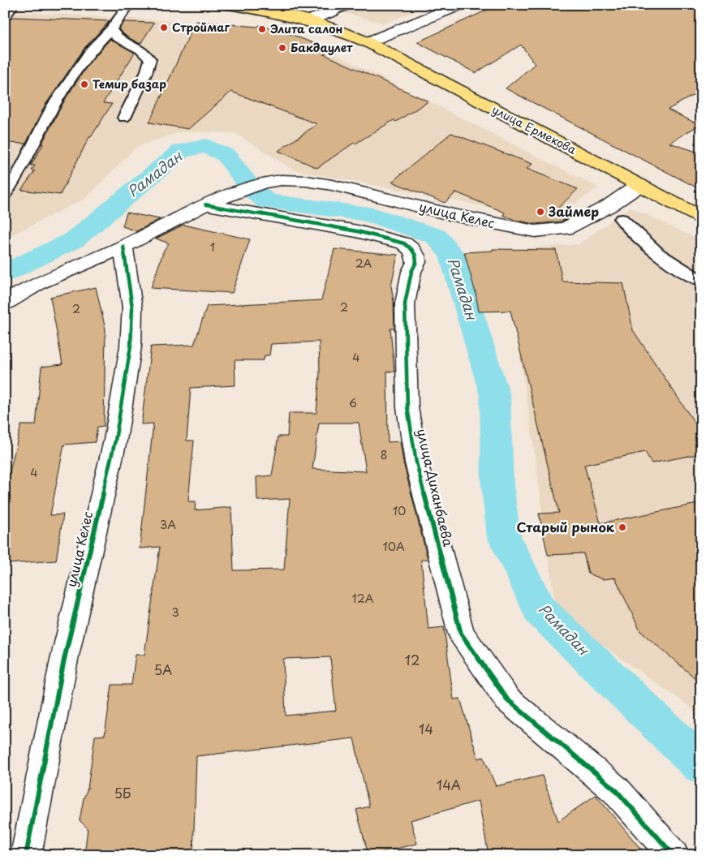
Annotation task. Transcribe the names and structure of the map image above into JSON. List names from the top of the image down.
{
  "streets": {
    "main road": ["улица Ермекова"],
    "street": ["улица Келес", "улица Диханбаева"]
  },
  "crossings": [
    ["улица Ермекова", "улица Келес"],
    ["улица Келес", "улица Диханбаева"]
  ],
  "water": ["Рамадан"],
  "places": [
    "Строймаг",
    "Элита салон",
    "Бакдаулет",
    "Темир базар",
    "Займер",
    "Старый рынок"
  ],
  "house_numbers": [
    "1",
    "2А",
    "2",
    "2",
    "4",
    "6",
    "8",
    "4",
    "10",
    "3А",
    "10А",
    "12А",
    "3",
    "12",
    "5А",
    "14",
    "14А",
    "5Б"
  ]
}
